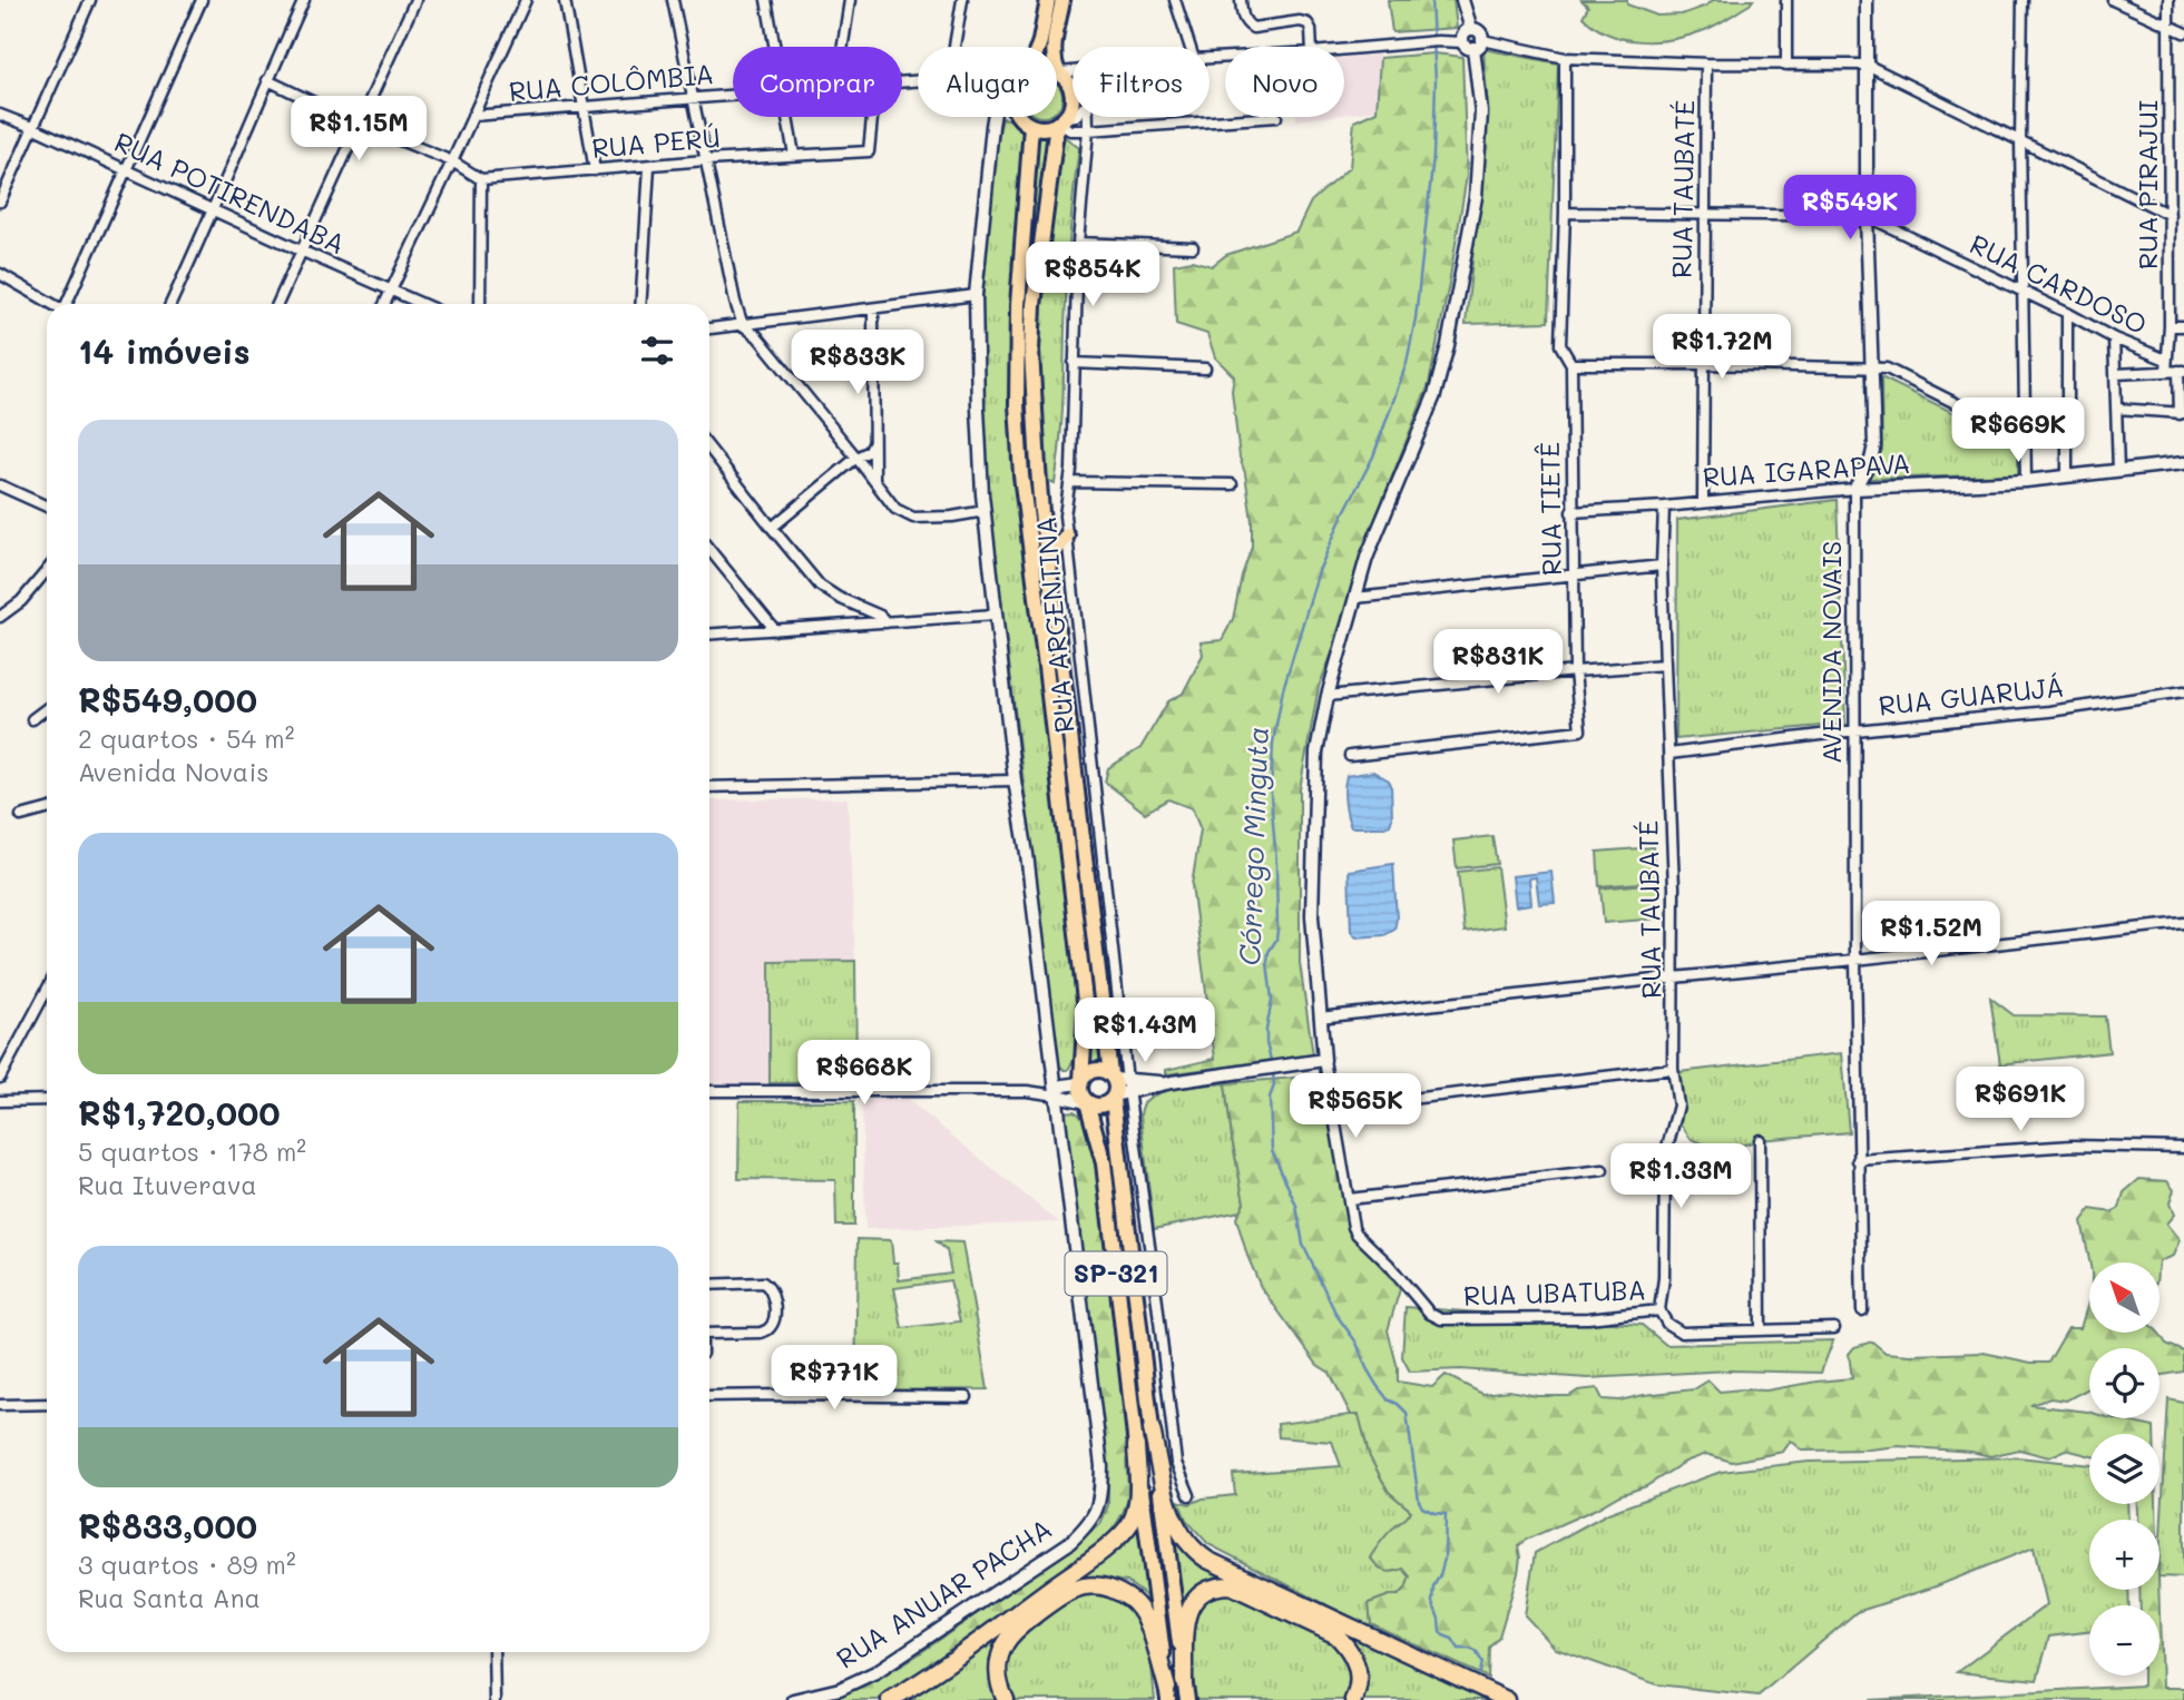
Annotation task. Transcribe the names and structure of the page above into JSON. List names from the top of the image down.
{
  "streets": {
    "main road": ["SP-321"],
    "street": [
      "RUA COLÔMBIA",
      "RUA PERÚ",
      "RUA PIRAJUI",
      "RUA TAUBATÉ",
      "RUA POTIRENDABA",
      "RUA CARDOSO",
      "RUA IGARAPAVA",
      "RUA TIETÊ",
      "RUA ARGENTINA",
      "AVENIDA NOVAIS",
      "RUA GUARUJÁ",
      "RUA UBATUBA",
      "RUA ANUAR PACHA"
    ]
  },
  "crossings": [
    ["RUA PIRAJUI", "RUA CARDOSO"],
    ["RUA TAUBATÉ", "RUA CARDOSO"],
    ["RUA TAUBATÉ", "RUA IGARAPAVA"],
    ["RUA TAUBATÉ", "RUA GUARUJÁ"],
    ["RUA TAUBATÉ", "RUA UBATUBA"],
    ["RUA CARDOSO", "RUA TIETÊ"],
    ["RUA CARDOSO", "AVENIDA NOVAIS"],
    ["RUA IGARAPAVA", "RUA TIETÊ"],
    ["RUA IGARAPAVA", "AVENIDA NOVAIS"],
    ["RUA ARGENTINA", "SP-321"],
    ["AVENIDA NOVAIS", "RUA GUARUJÁ"]
  ],
  "water": ["Córrego Minguta"],
  "north": "top left",
  "page": {
    "chip": [
      "Comprar",
      "Alugar",
      "Filtros",
      "Novo"
    ],
    "price": [
      "R$1.15M",
      "R$549K",
      "R$854K",
      "R$1.72M",
      "R$833K",
      "R$669K",
      "R$831K",
      "R$1.52M",
      "R$1.43M",
      "R$668K",
      "R$691K",
      "R$565K",
      "R$1.33M",
      "R$771K"
    ],
    "heading": "14 imóveis",
    "list": [
      {
        "name": "R$549,000",
        "note": "2 quartos · 54 m² · Avenida Novais"
      },
      {
        "name": "R$1,720,000",
        "note": "5 quartos · 178 m² · Rua Ituverava"
      },
      {
        "name": "R$833,000",
        "note": "3 quartos · 89 m² · Rua Santa Ana"
      }
    ],
    "map_buttons": ["+", "−"]
  }
}
